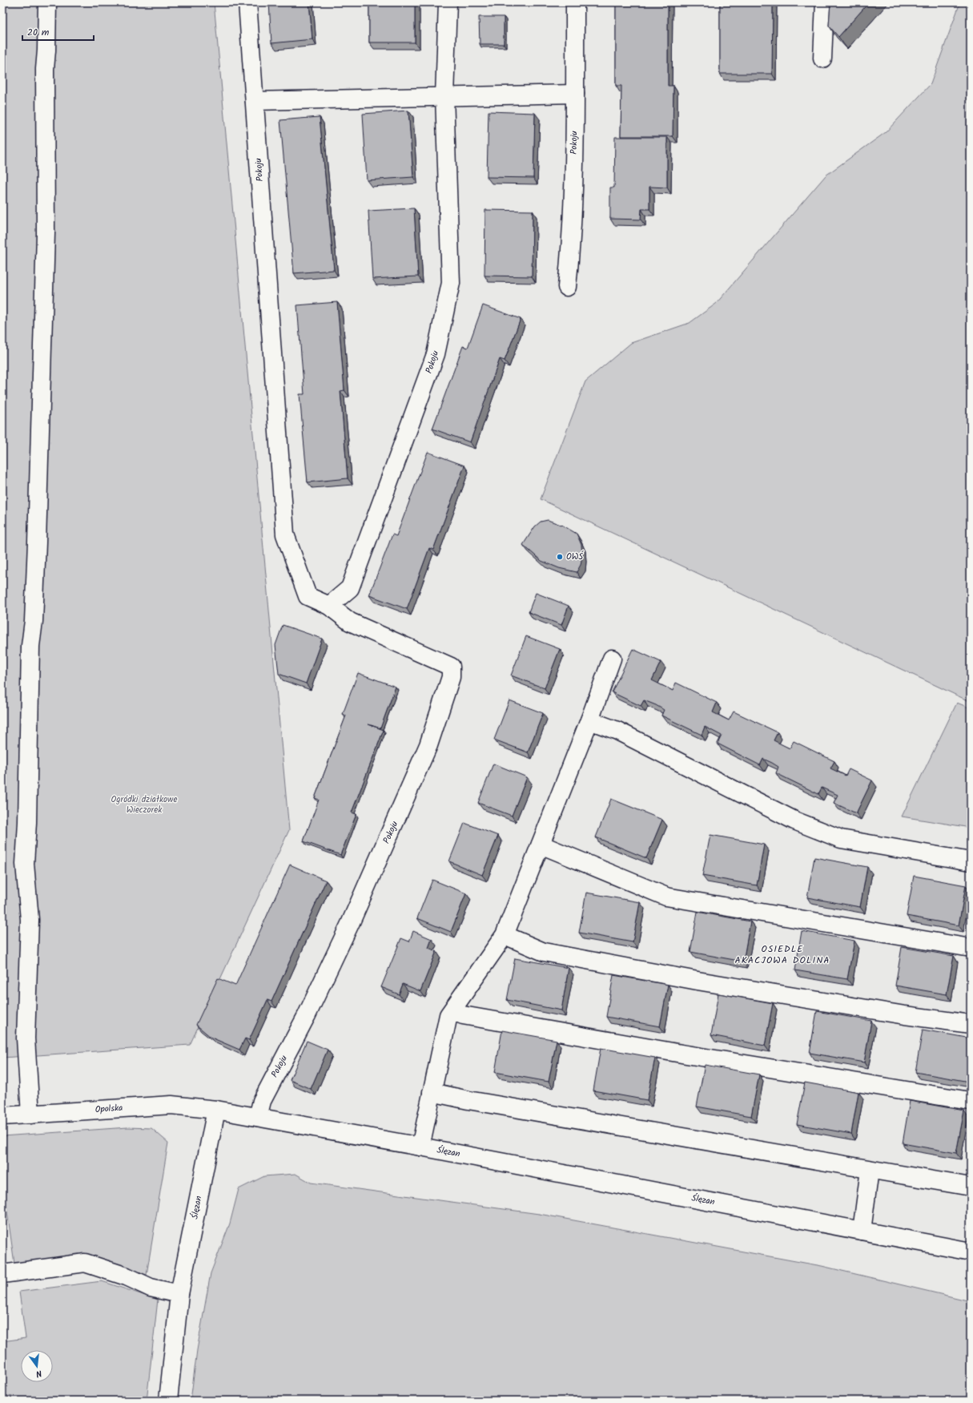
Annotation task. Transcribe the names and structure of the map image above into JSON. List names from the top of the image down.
{
  "streets": {
    "street": ["Pokoju", "Opolska", "Ślęzan"]
  },
  "crossings": [
    ["Pokoju", "Ślęzan"],
    ["Opolska", "Ślęzan"]
  ],
  "districts": ["OSIEDLE AKACJOWA DOLINA"],
  "parks": ["Ogródki działkowe Wieczorek"],
  "places": ["OWŚ"],
  "scale_bar": "20 m",
  "north": "bottom"
}
